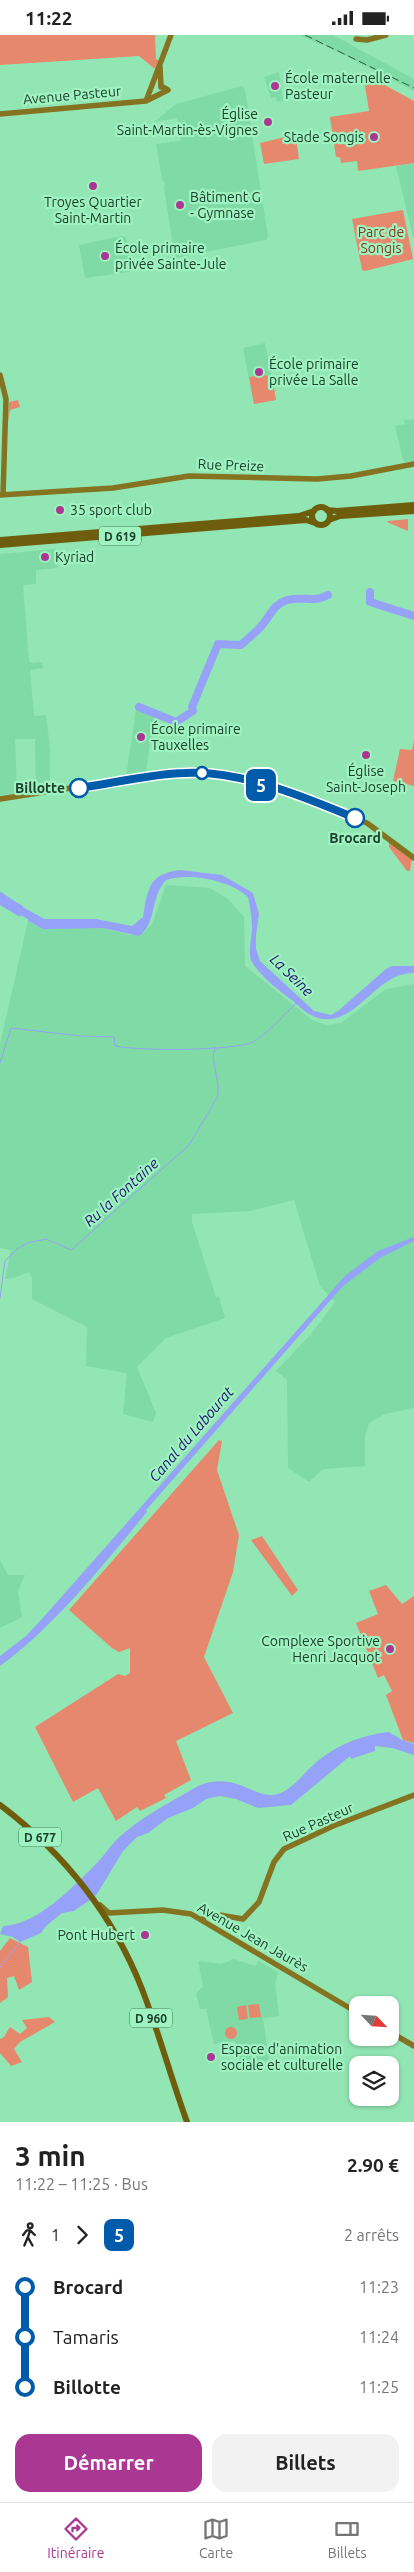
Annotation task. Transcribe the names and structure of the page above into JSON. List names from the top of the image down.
{
  "streets": {
    "main road": ["D 619", "D 677", "D 960"],
    "street": [
      "Avenue Pasteur",
      "Rue Preize",
      "Rue Pasteur",
      "Avenue Jean Jaurès"
    ]
  },
  "crossings": [
    ["Rue Pasteur", "Avenue Jean Jaurès"],
    ["D 677", "D 960"],
    ["Avenue Jean Jaurès", "D 960"]
  ],
  "water": ["La Seine", "Ru la Fontaine", "Canal du Labourat"],
  "parks": ["Parc de Songis"],
  "places": [
    "École maternelle Pasteur",
    "Église Saint-Martin-ès-Vignes",
    "Stade Songis",
    "Troyes Quartier Saint-Martin",
    "Bâtiment G - Gymnase",
    "École primaire privée Sainte-Jule",
    "École primaire privée La Salle",
    "35 sport club",
    "Kyriad",
    "École primaire Tauxelles",
    "Église Saint-Joseph",
    "Billotte",
    "Brocard",
    "Complexe Sportive Henri Jacquot",
    "Pont Hubert",
    "Espace d'animation sociale et culturelle"
  ],
  "lines": ["bus line 5"],
  "north": "bottom right",
  "page": {
    "status": "11:22",
    "on_map": "5",
    "heading": ["3 min", "11:22 – 11:25 · Bus", "2.90 €"],
    "legs": ["1", "5", "2 arrêts"],
    "list": [
      {
        "name": "Brocard",
        "value": "11:23"
      },
      {
        "name": "Tamaris",
        "value": "11:24"
      },
      {
        "name": "Billotte",
        "value": "11:25"
      }
    ],
    "buttons": ["Démarrer", "Billets"],
    "tabs": ["Itinéraire", "Carte", "Billets"]
  }
}
